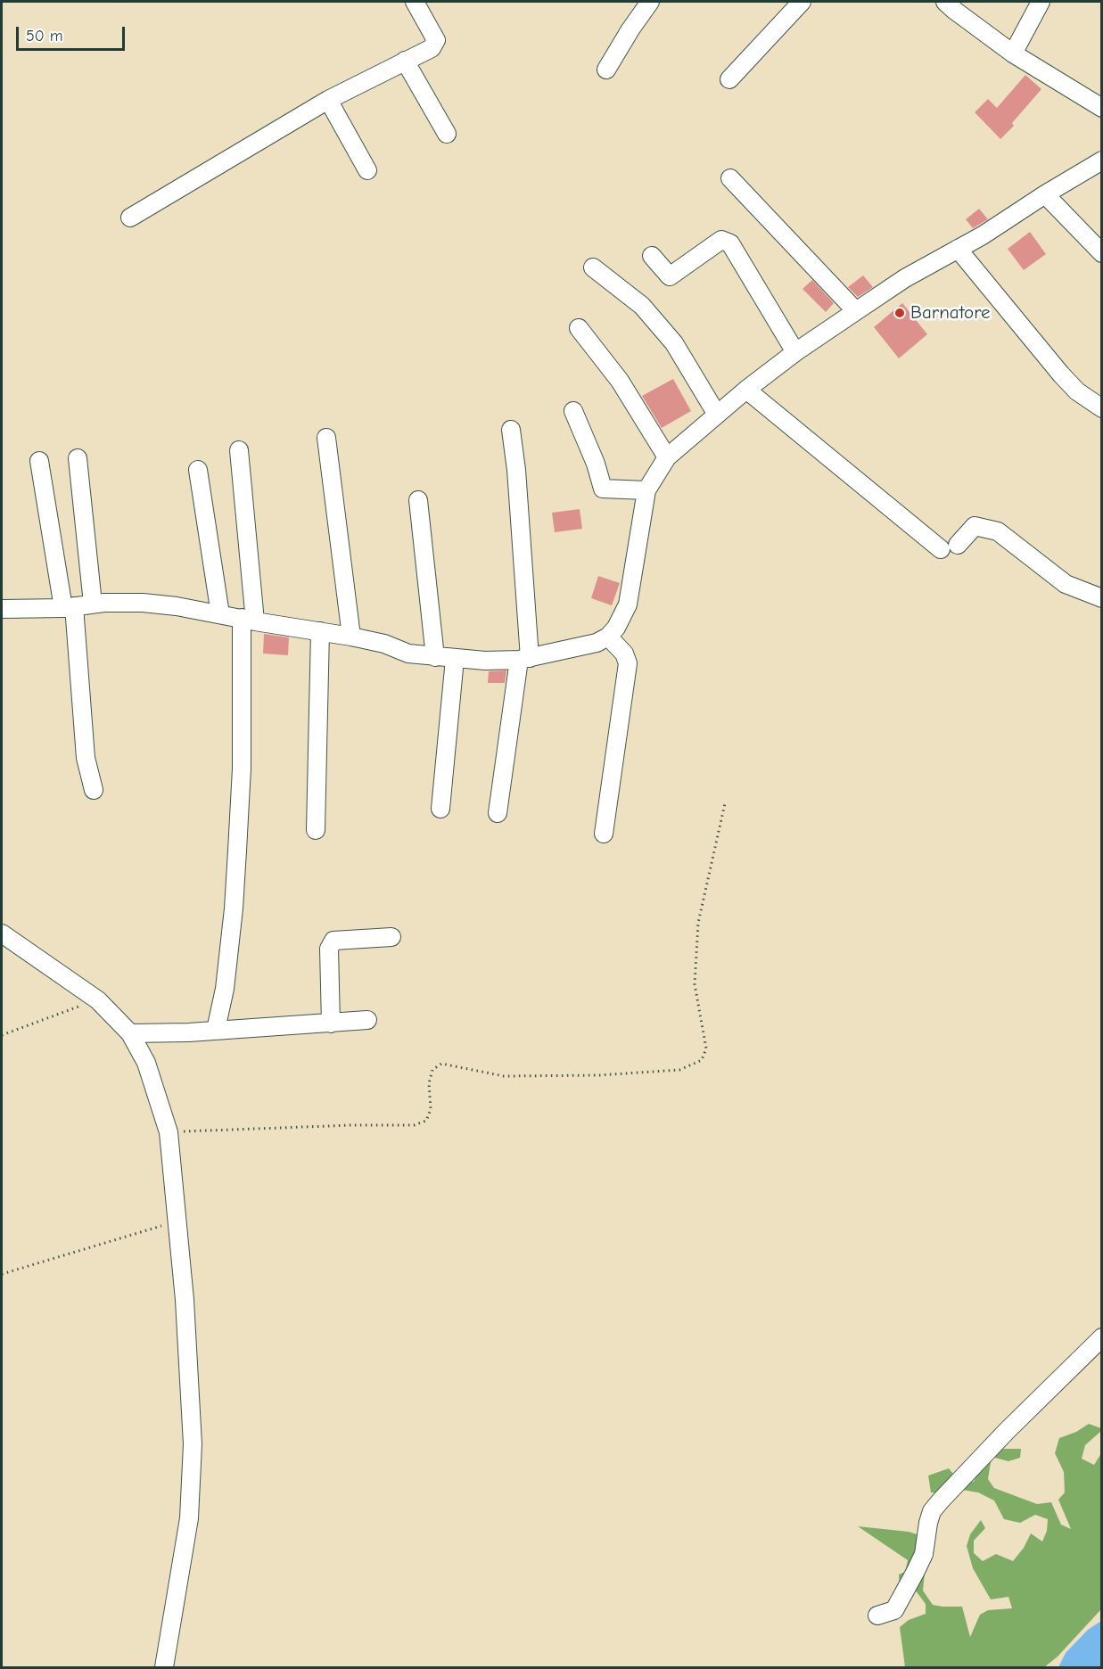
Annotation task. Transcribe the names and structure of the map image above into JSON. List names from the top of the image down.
{
  "places": ["Barnatore"],
  "scale_bar": "50 m"
}
